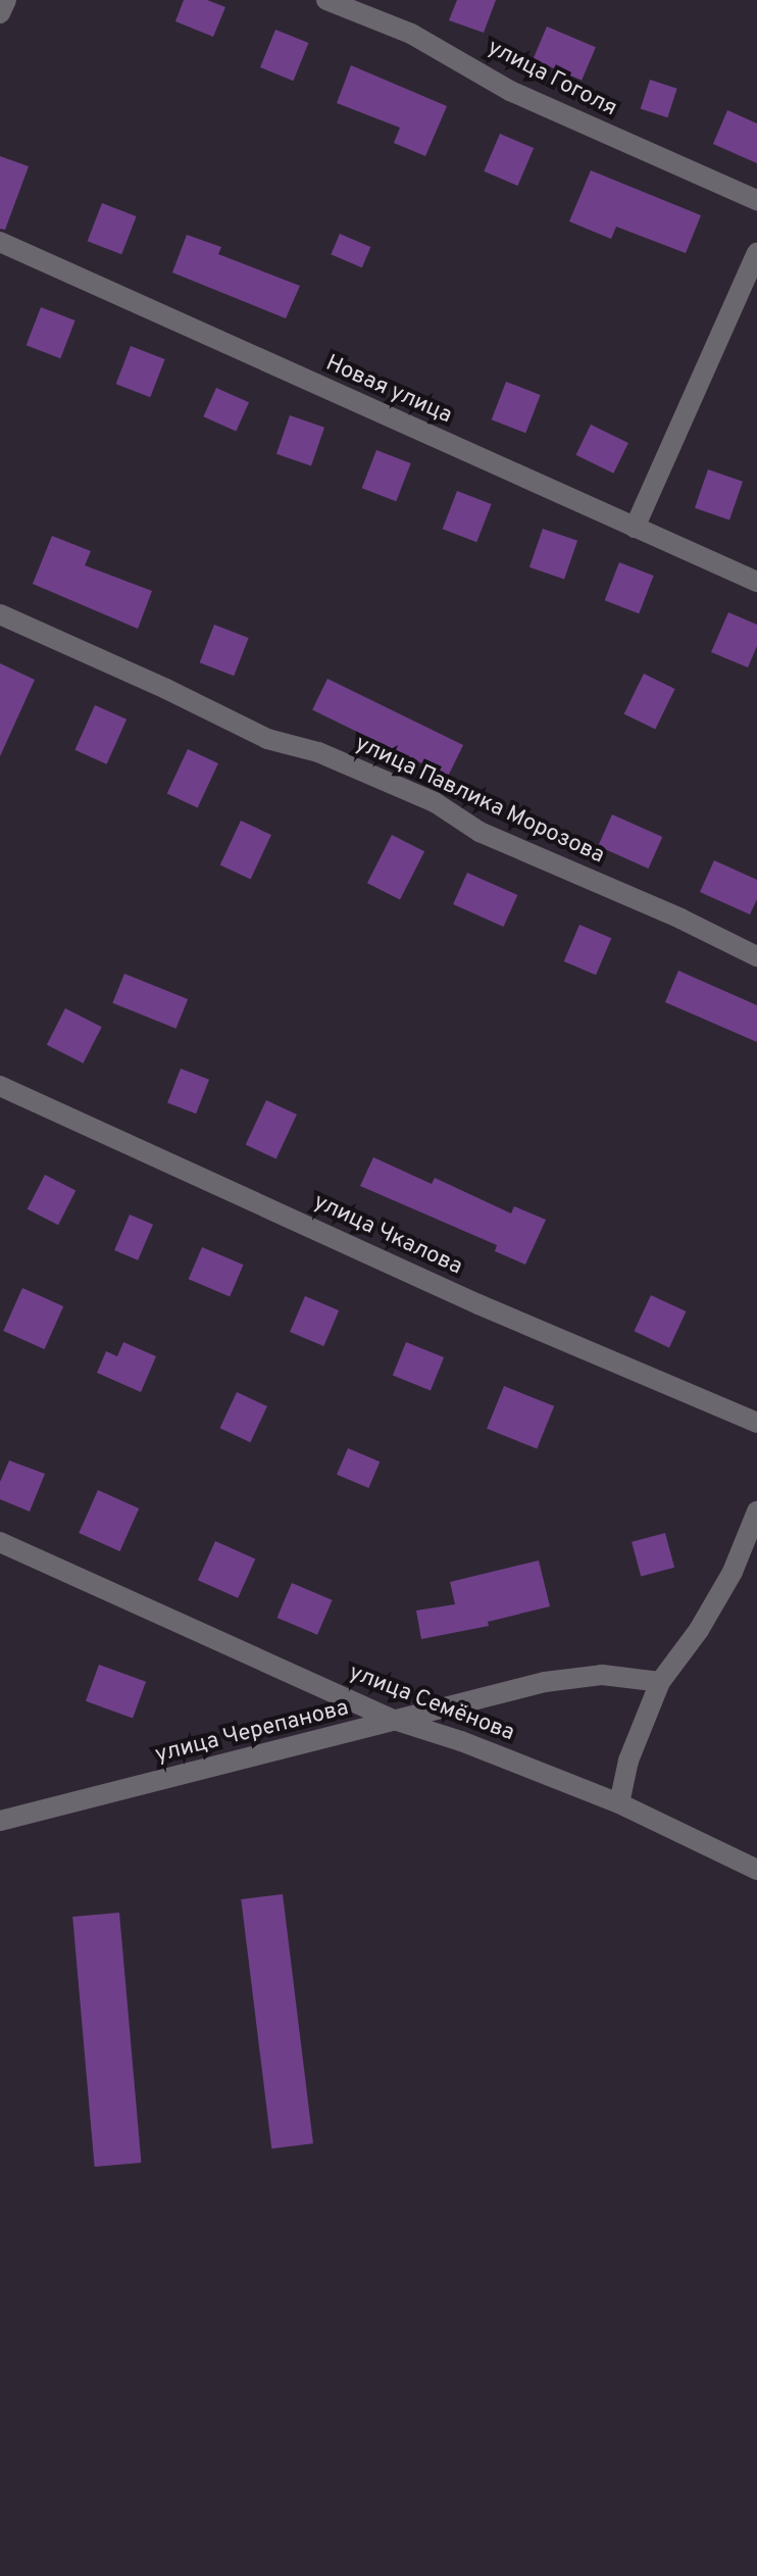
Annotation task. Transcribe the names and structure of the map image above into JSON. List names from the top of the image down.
{
  "streets": {
    "street": [
      "улица Гоголя",
      "Новая улица",
      "улица Павлика Морозова",
      "улица Чкалова",
      "улица Семёнова",
      "улица Черепанова"
    ]
  },
  "crossings": [
    ["улица Семёнова", "улица Черепанова"]
  ]
}
